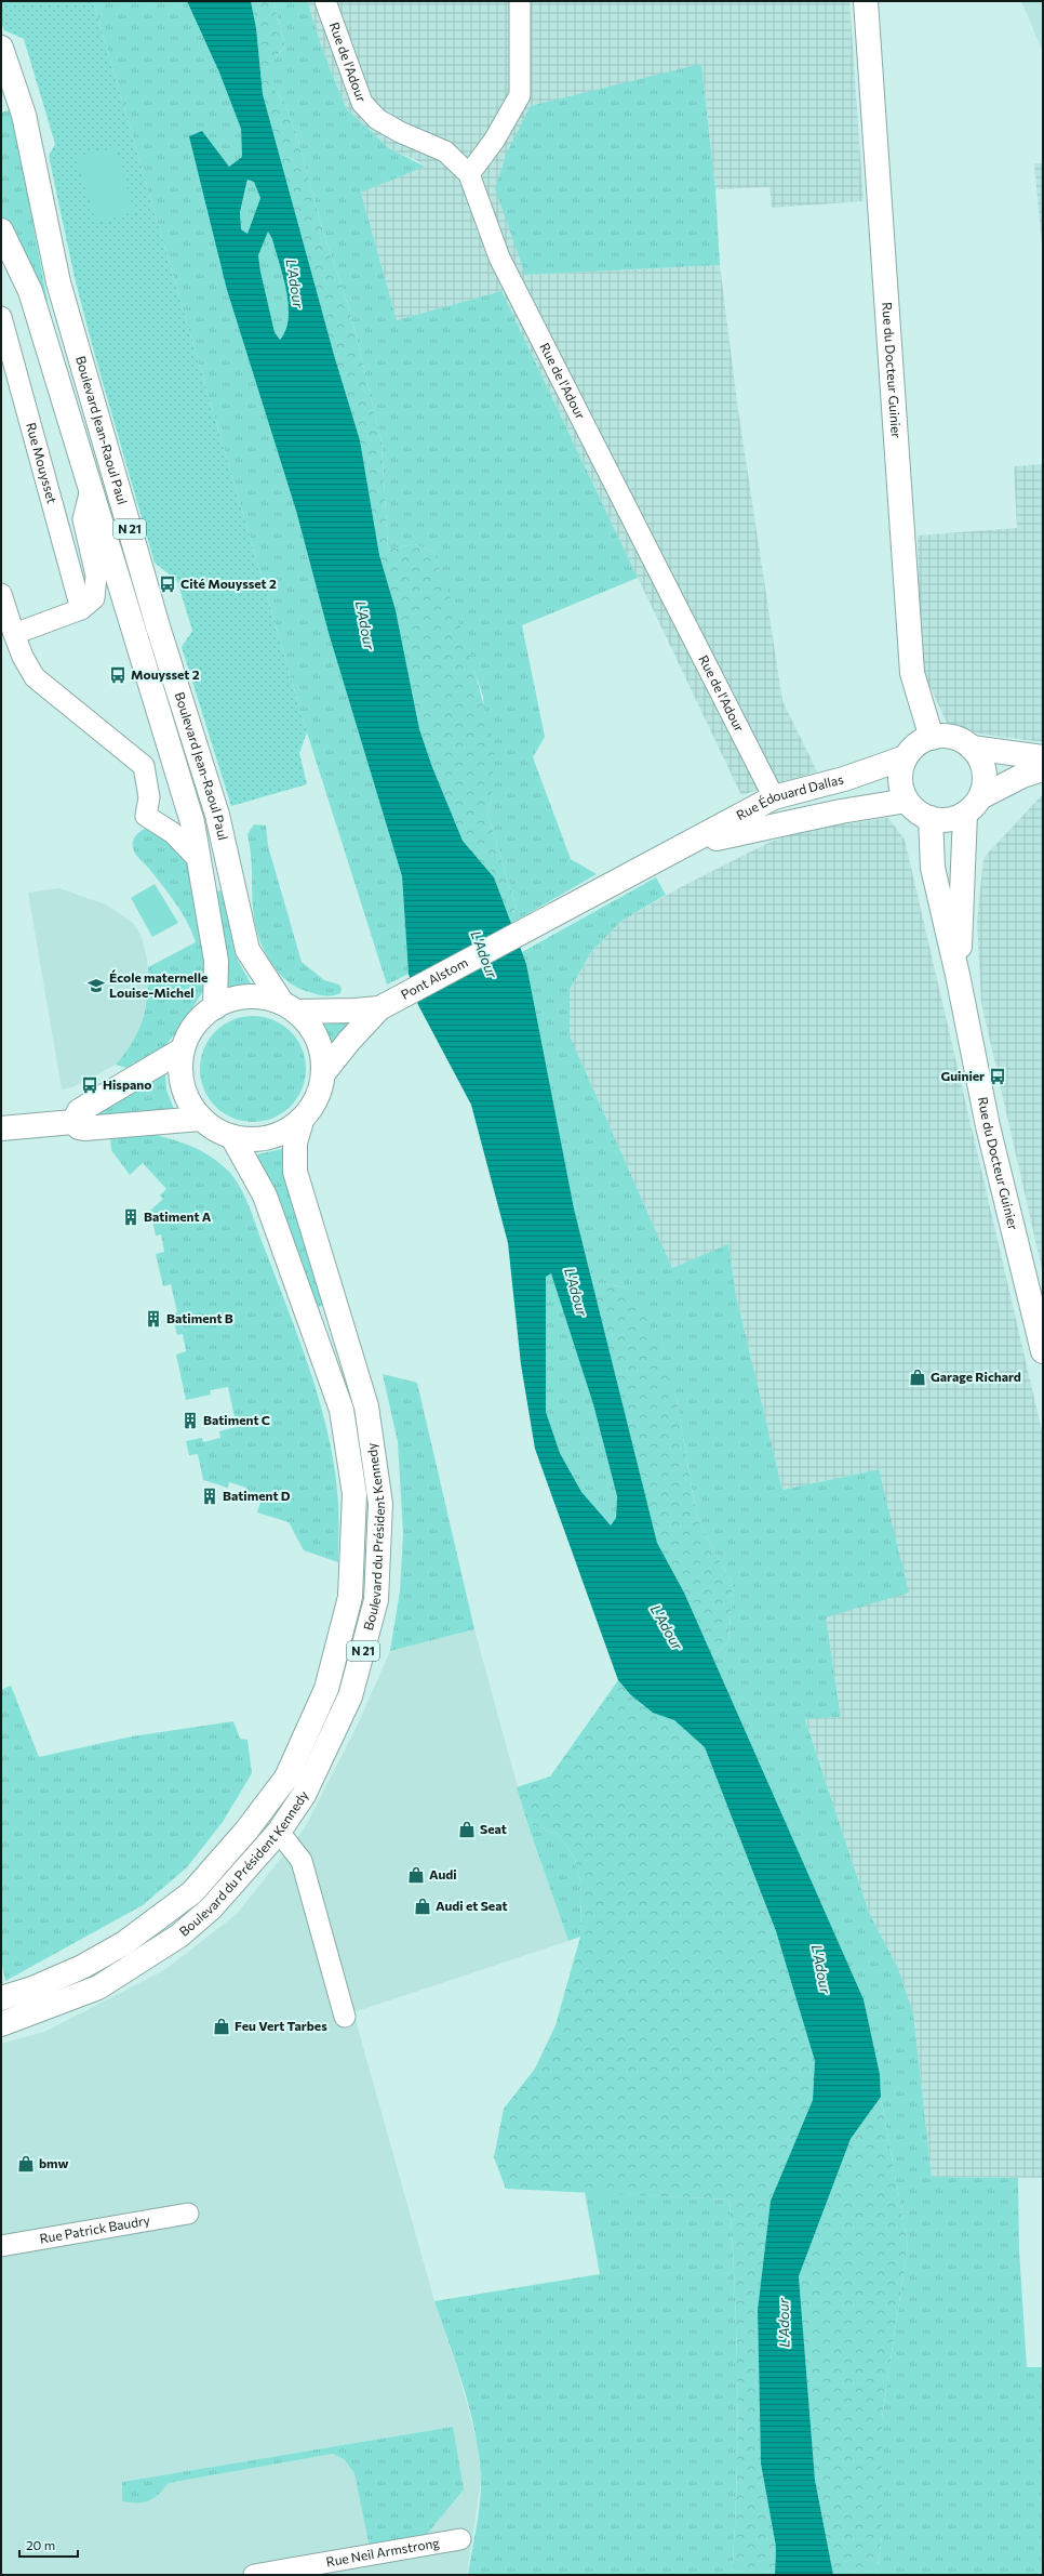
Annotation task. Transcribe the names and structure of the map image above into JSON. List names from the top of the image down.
{
  "streets": {
    "main road": [
      "Rue du Docteur Guinier",
      "Boulevard Jean-Raoul Paul",
      "N 21",
      "Rue Édouard Dallas",
      "Pont Alstom",
      "Boulevard du Président Kennedy"
    ],
    "street": [
      "Rue de l'Adour",
      "Rue Mouysset",
      "Rue Patrick Baudry",
      "Rue Neil Armstrong"
    ]
  },
  "crossings": [
    ["Rue de l'Adour", "Rue Édouard Dallas"],
    ["Rue du Docteur Guinier", "Rue Édouard Dallas"],
    ["Boulevard Jean-Raoul Paul", "Boulevard du Président Kennedy"],
    ["Rue Édouard Dallas", "Pont Alstom"]
  ],
  "water": ["L'Adour"],
  "places": {
    "bus stop": [
      "Cité Mouysset 2",
      "Mouysset 2",
      "Guinier",
      "Hispano"
    ],
    "school or university": ["École maternelle Louise-Michel"],
    "building": [
      "Batiment A",
      "Batiment B",
      "Batiment C",
      "Batiment D"
    ],
    "shop": [
      "Garage Richard",
      "Seat",
      "Audi",
      "Audi et Seat",
      "Feu Vert Tarbes",
      "bmw"
    ]
  },
  "scale_bar": "20 m"
}
